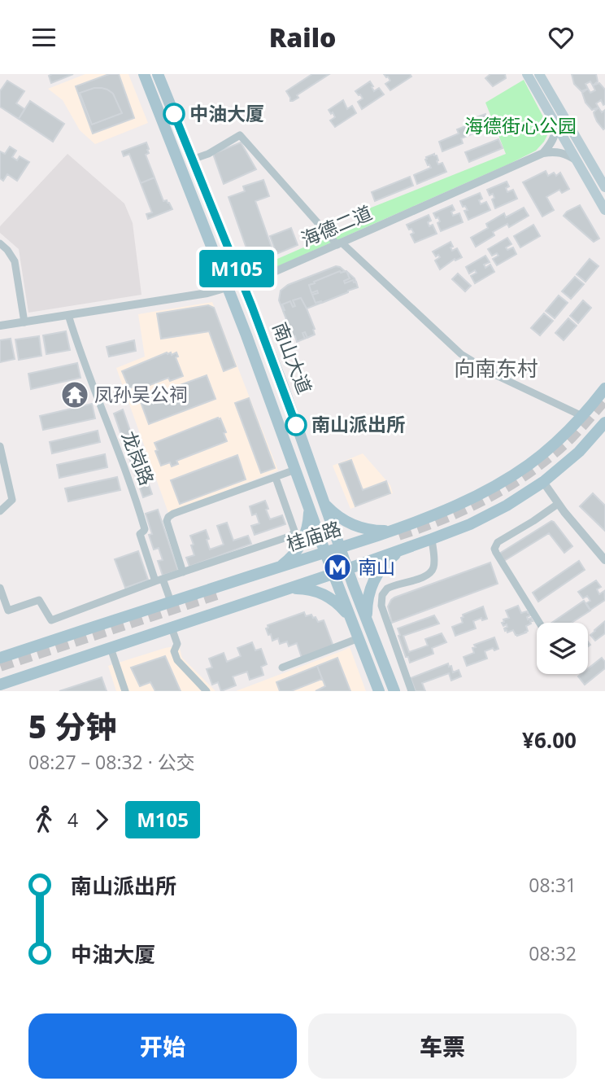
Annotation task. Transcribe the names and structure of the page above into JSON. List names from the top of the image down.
{
  "streets": {
    "main road": ["南山大道", "桂庙路"],
    "street": ["海德二道", "龙岗路"]
  },
  "crossings": [
    ["海德二道", "南山大道"],
    ["海德二道", "龙岗路"],
    ["南山大道", "桂庙路"],
    ["龙岗路", "桂庙路"]
  ],
  "districts": ["向南东村"],
  "parks": ["海德街心公园"],
  "places": {
    "other": ["中油大厦", "南山派出所"],
    "temple": ["凤孙吴公祠"],
    "metro station": ["南山"]
  },
  "lines": ["bus line M105"],
  "page": {
    "header": "Railo",
    "on_map": "M105",
    "heading": ["5 分钟", "08:27 – 08:32 · 公交", "¥6.00"],
    "legs": ["4", "M105"],
    "list": [
      {
        "name": "南山派出所",
        "value": "08:31"
      },
      {
        "name": "中油大厦",
        "value": "08:32"
      }
    ],
    "buttons": ["开始", "车票"]
  }
}
